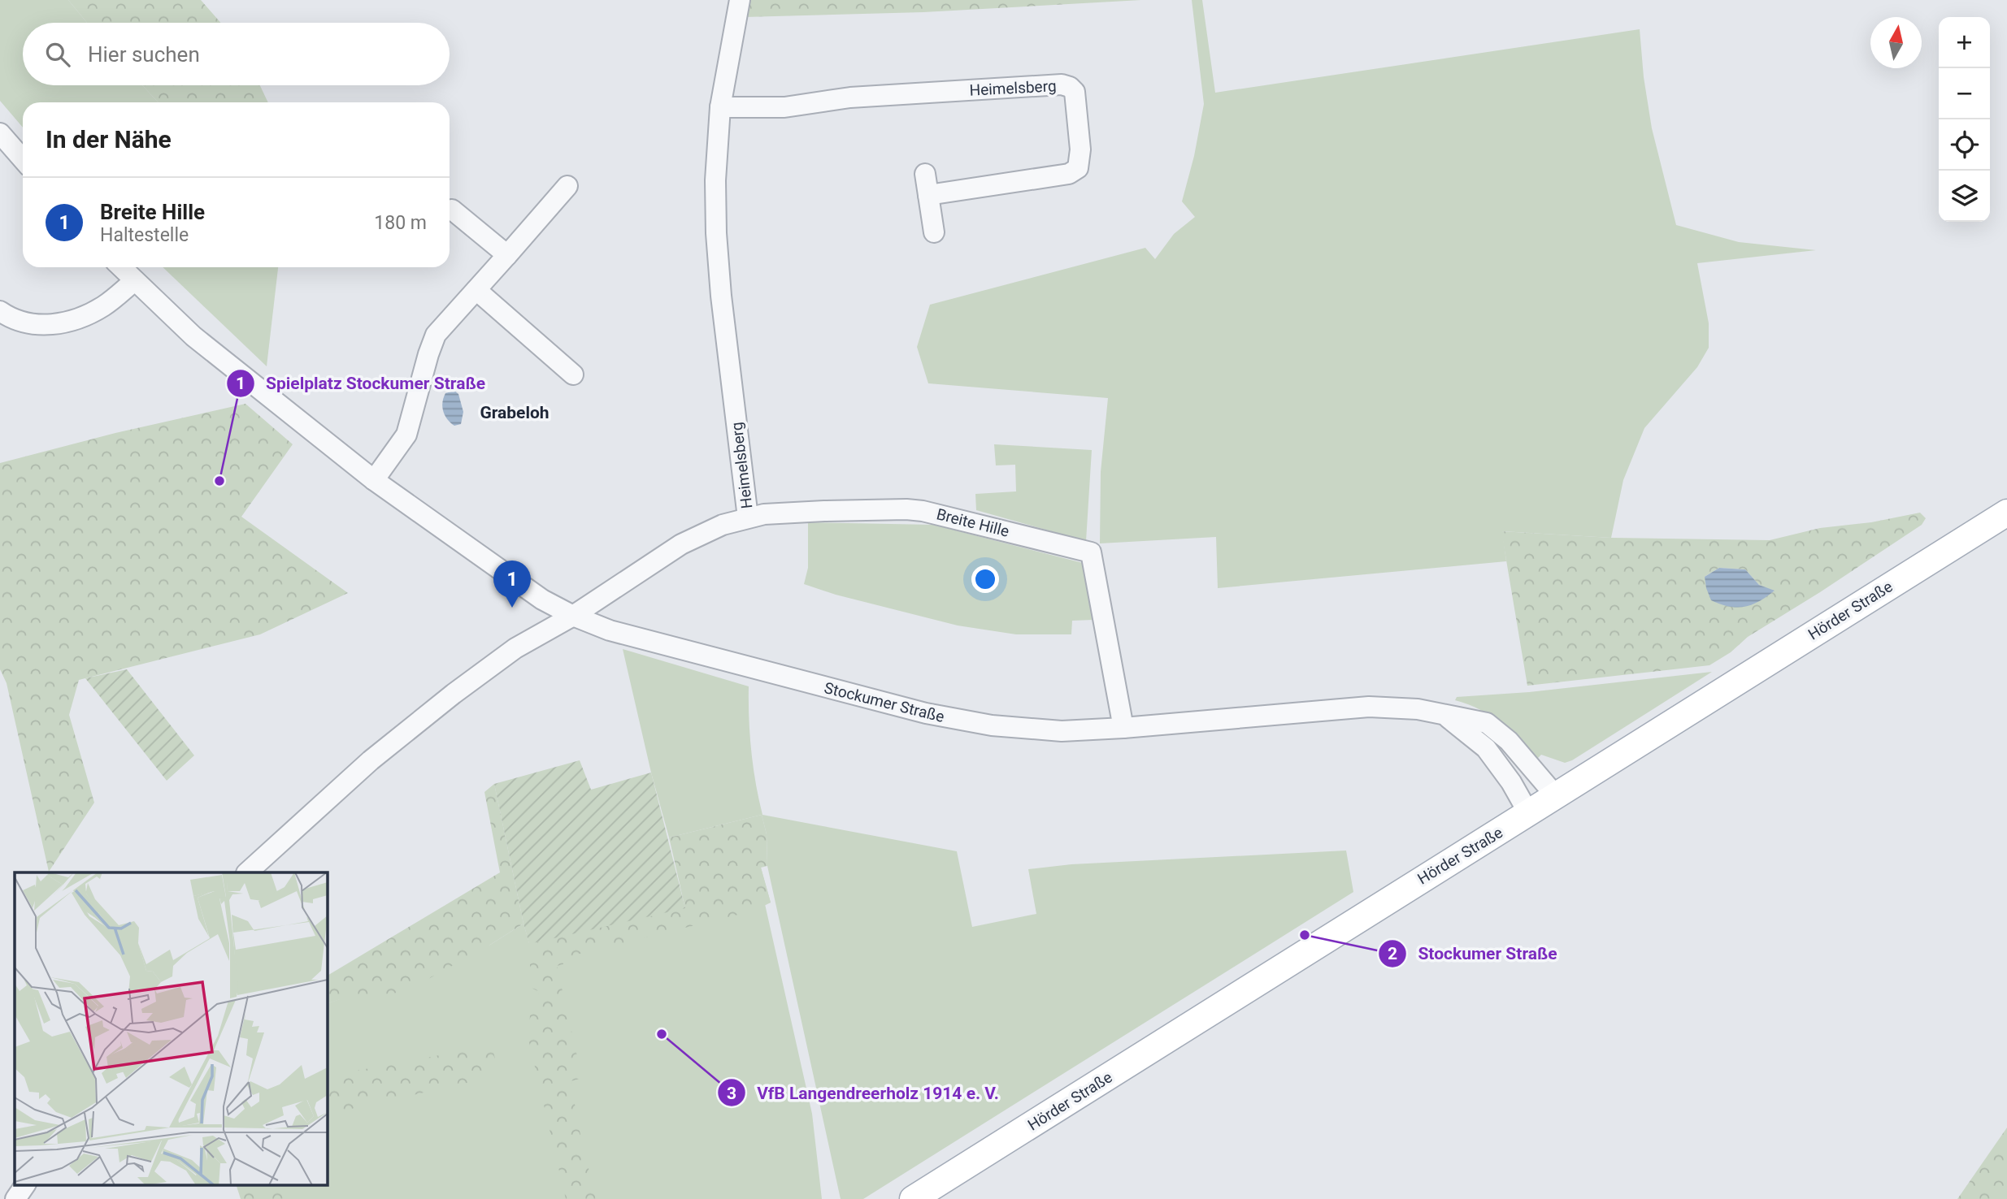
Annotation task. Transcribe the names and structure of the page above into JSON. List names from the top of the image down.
{
  "streets": {
    "main road": ["Hörder Straße"],
    "street": ["Heimelsberg", "Breite Hille", "Stockumer Straße"]
  },
  "crossings": [
    ["Heimelsberg", "Breite Hille"],
    ["Breite Hille", "Stockumer Straße"],
    ["Hörder Straße", "Stockumer Straße"]
  ],
  "districts": ["Grabeloh"],
  "places": ["Spielplatz Stockumer Straße", "Stockumer Straße", "VfB Langendreerholz 1914 e. V."],
  "north": "top",
  "page": {
    "map_buttons": ["+", "−"],
    "search": "Hier suchen",
    "heading": "In der Nähe",
    "list": [
      {
        "mark": "1",
        "name": "Breite Hille",
        "note": "Haltestelle",
        "value": "180 m"
      }
    ],
    "pins": "1"
  }
}
